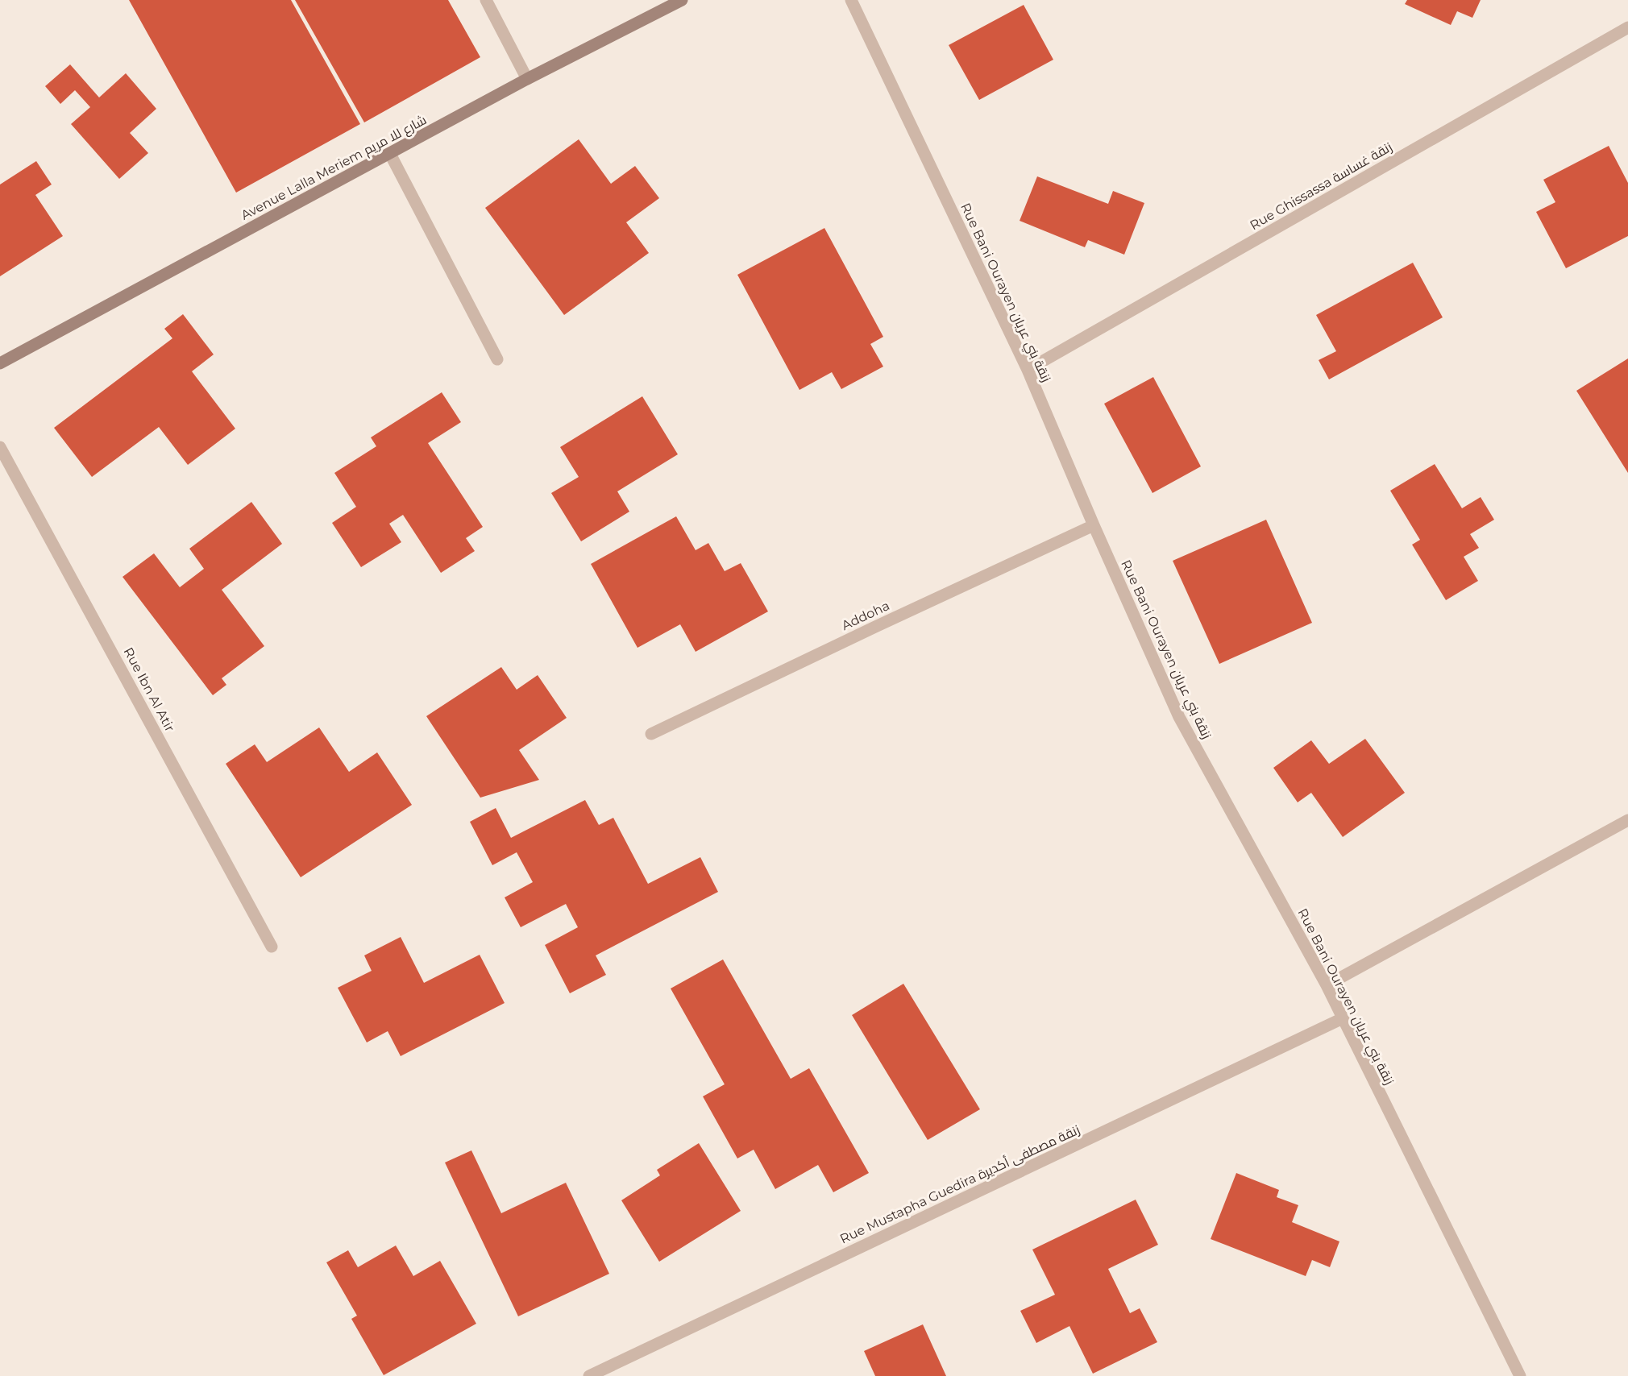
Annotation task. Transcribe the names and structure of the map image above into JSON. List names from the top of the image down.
{
  "streets": {
    "street": [
      "Avenue Lalla Meriem شارع للا مريم",
      "Rue Ghissassa زنقة غساسة",
      "Rue Bani Ourayen زنقة بني عريان",
      "Addoha",
      "Rue Ibn Al Atir",
      "Rue Mustapha Guedira زنقة مصطفى أكديرة"
    ]
  },
  "crossings": [
    ["Rue Ghissassa زنقة غساسة", "Rue Bani Ourayen زنقة بني عريان"],
    ["Rue Bani Ourayen زنقة بني عريان", "Addoha"],
    ["Rue Bani Ourayen زنقة بني عريان", "Rue Mustapha Guedira زنقة مصطفى أكديرة"]
  ]
}
